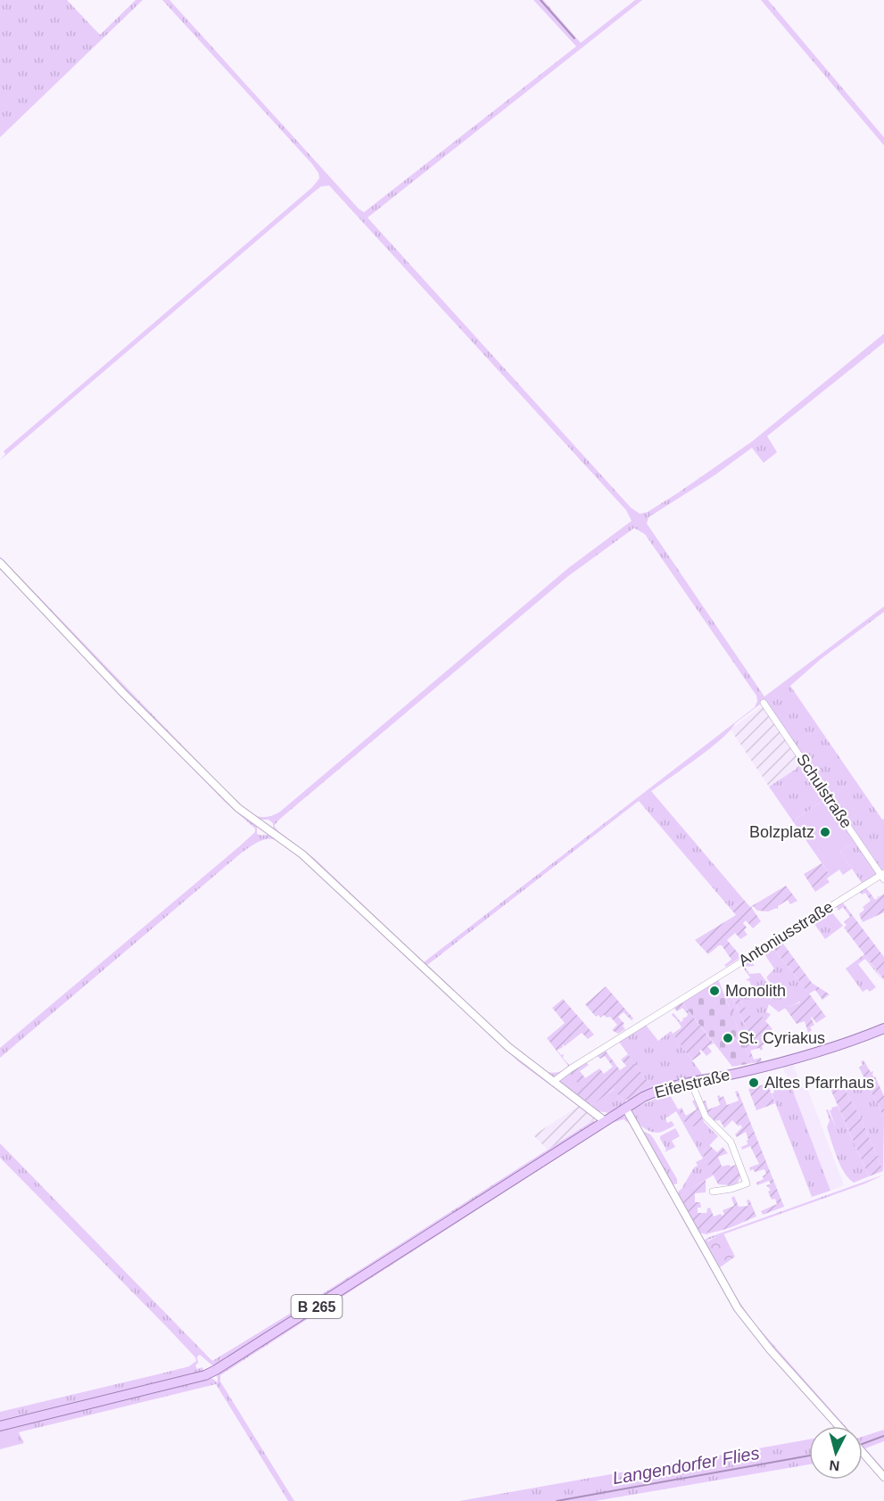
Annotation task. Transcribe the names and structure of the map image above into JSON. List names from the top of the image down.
{
  "streets": {
    "main road": ["Eifelstraße", "B 265"],
    "street": ["Schulstraße", "Antoniusstraße"]
  },
  "crossings": [
    ["Schulstraße", "Antoniusstraße"],
    ["Eifelstraße", "B 265"]
  ],
  "water": ["Langendorfer Flies"],
  "places": [
    "Bolzplatz",
    "Monolith",
    "St. Cyriakus",
    "Altes Pfarrhaus"
  ],
  "north": "bottom"
}
